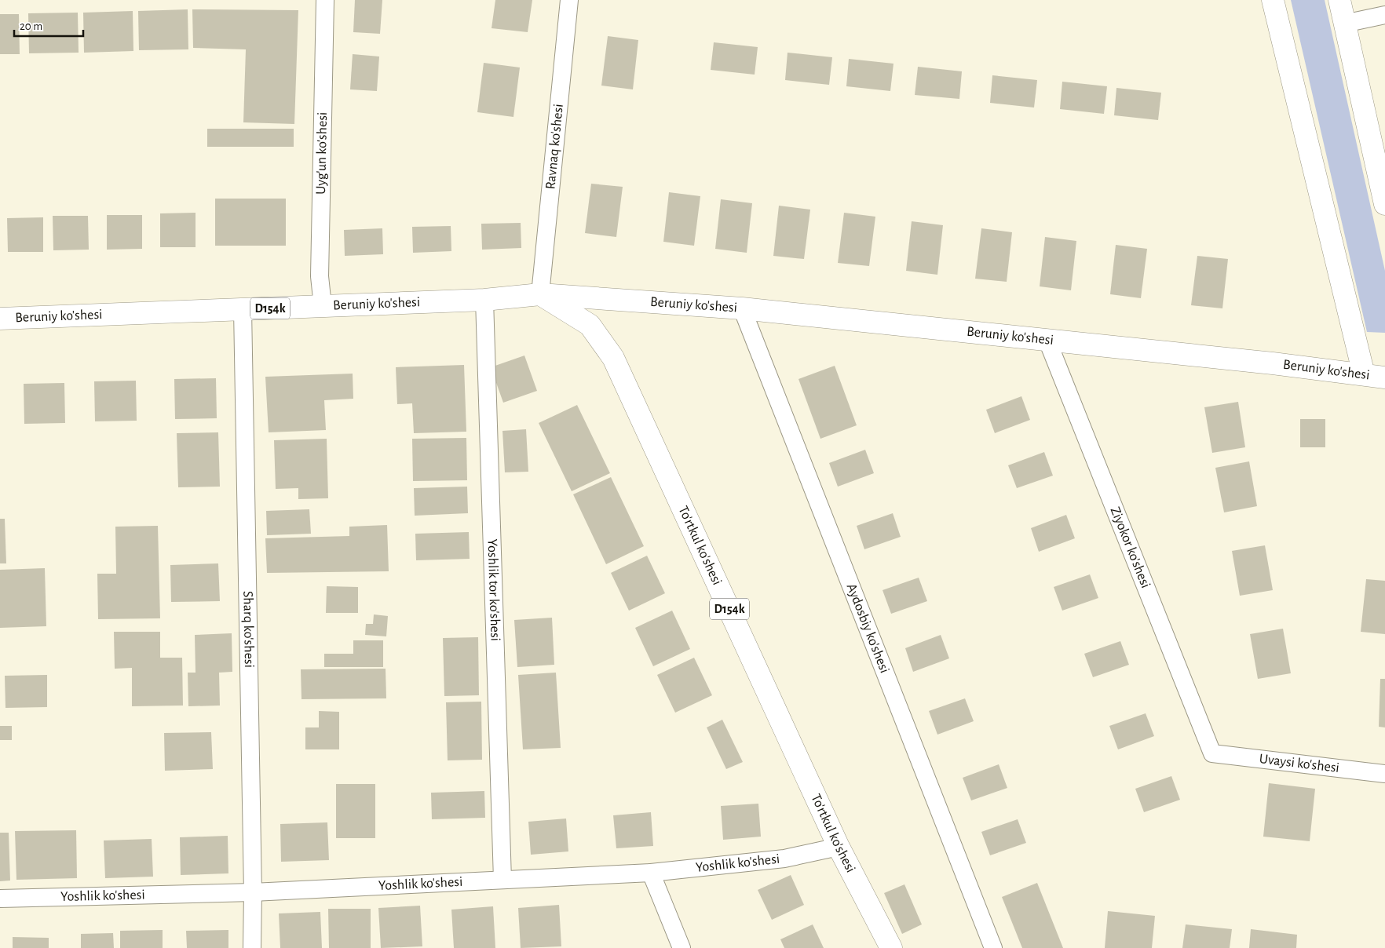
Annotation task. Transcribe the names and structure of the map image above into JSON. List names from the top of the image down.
{
  "streets": {
    "street": [
      "Ravnaq ko'shesi",
      "Uyg'un ko'shesi",
      "Beruniy ko'shesi",
      "D154k",
      "To'rtkul ko'shesi",
      "Ziyokor ko'shesi",
      "Yoshlik tor ko'shesi",
      "Sharq ko'shesi",
      "Aydosbiy ko'shesi",
      "Uvaysi ko'shesi",
      "Yoshlik ko'shesi"
    ]
  },
  "crossings": [
    ["Ravnaq ko'shesi", "Beruniy ko'shesi"],
    ["Ravnaq ko'shesi", "To'rtkul ko'shesi"],
    ["Uyg'un ko'shesi", "Beruniy ko'shesi"],
    ["Beruniy ko'shesi", "To'rtkul ko'shesi"],
    ["Beruniy ko'shesi", "Ziyokor ko'shesi"],
    ["Beruniy ko'shesi", "Yoshlik tor ko'shesi"],
    ["Beruniy ko'shesi", "Sharq ko'shesi"],
    ["Beruniy ko'shesi", "Aydosbiy ko'shesi"],
    ["To'rtkul ko'shesi", "Yoshlik ko'shesi"],
    ["Ziyokor ko'shesi", "Uvaysi ko'shesi"],
    ["Yoshlik tor ko'shesi", "Yoshlik ko'shesi"],
    ["Sharq ko'shesi", "Yoshlik ko'shesi"]
  ],
  "scale_bar": "20 m"
}
